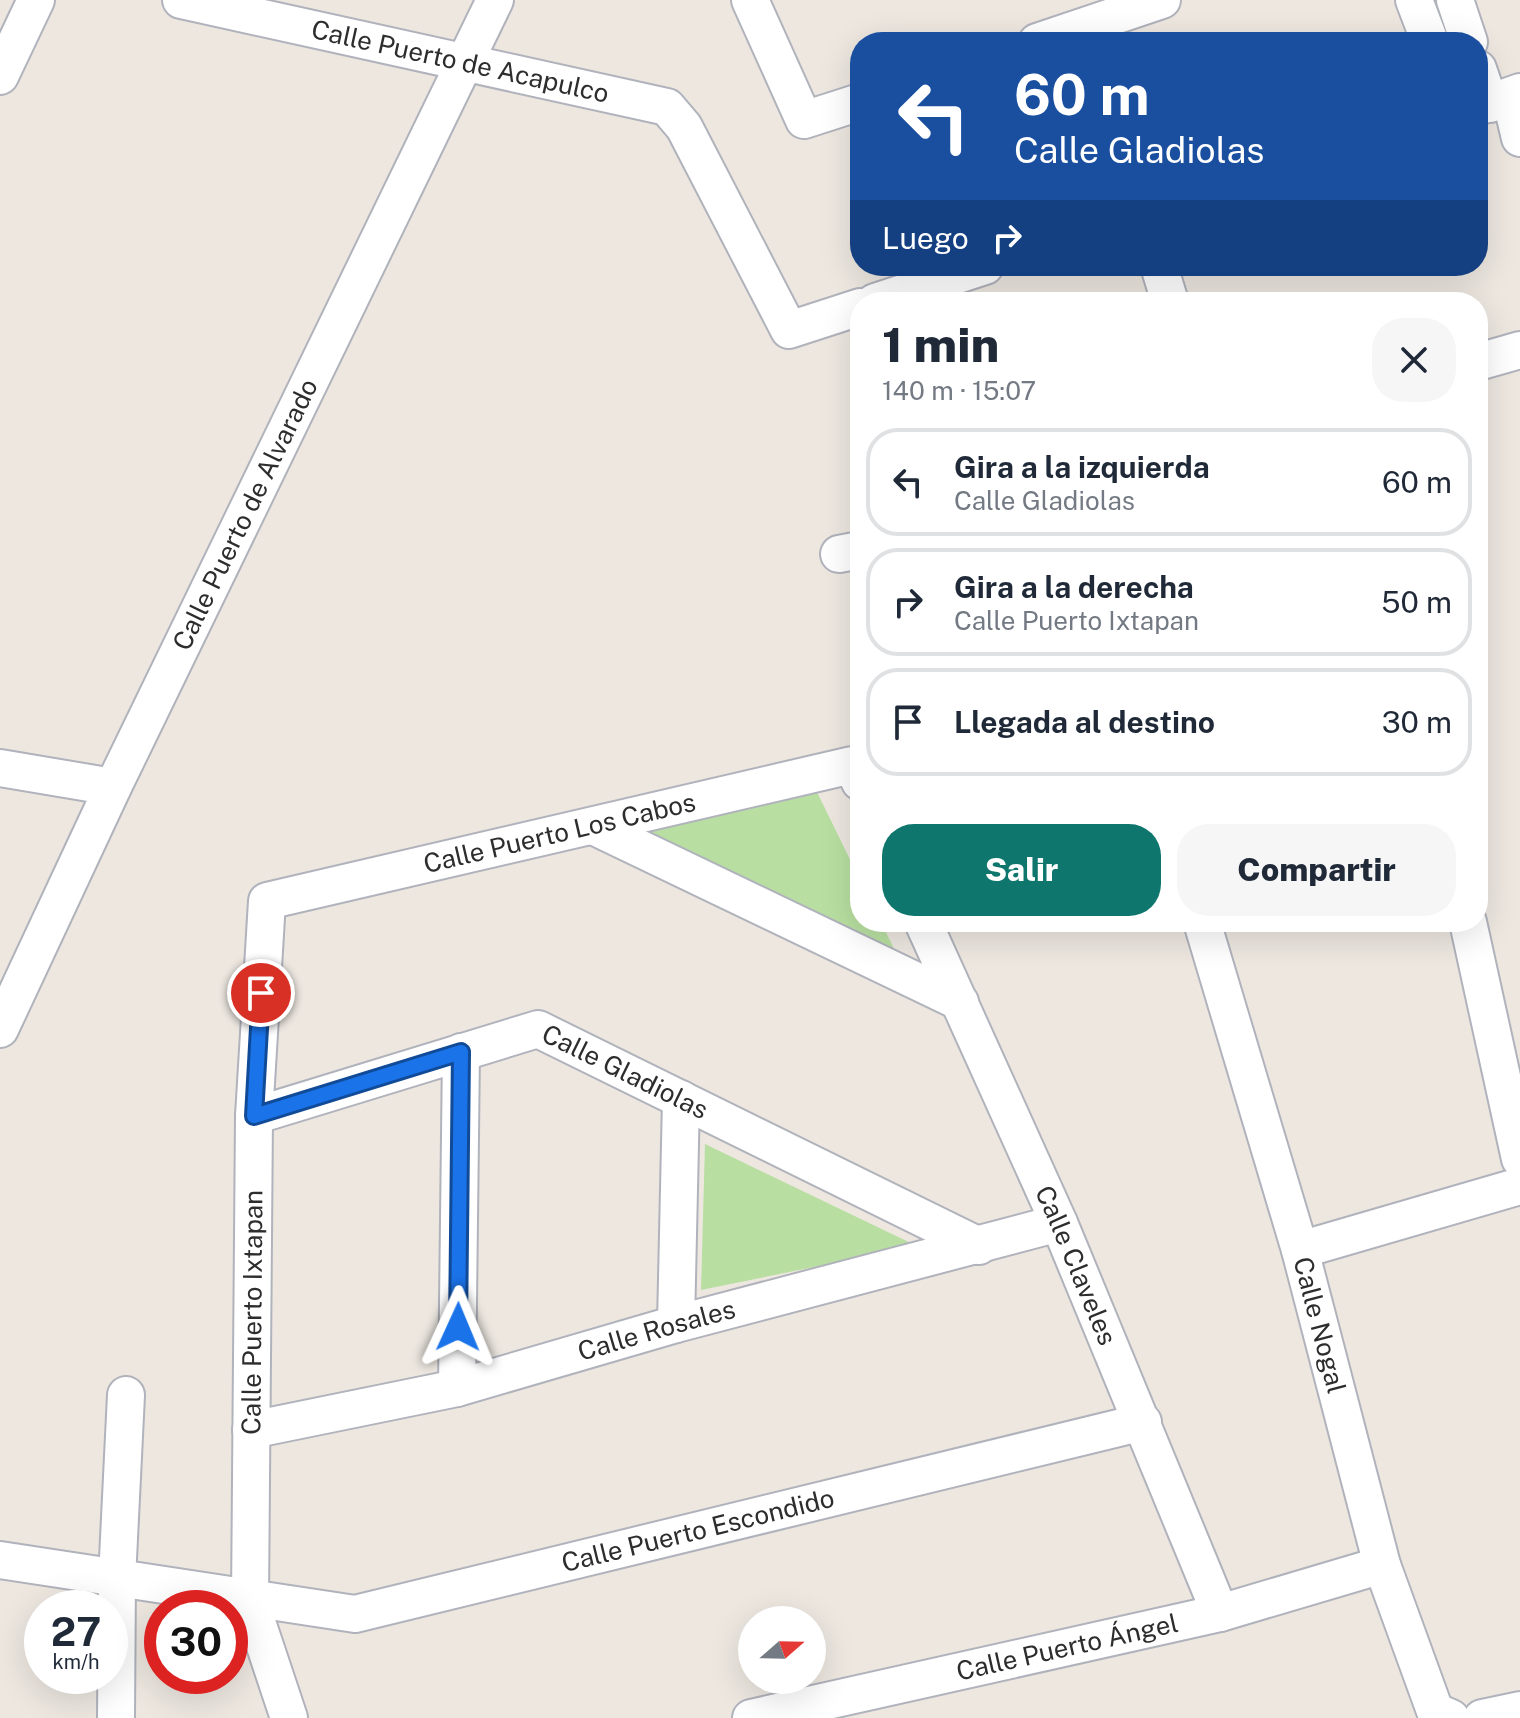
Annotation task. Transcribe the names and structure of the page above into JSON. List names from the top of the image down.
{
  "streets": {
    "street": [
      "Calle Puerto de Acapulco",
      "Calle Puerto de Alvarado",
      "Calle Puerto Los Cabos",
      "Calle Gladiolas",
      "Calle Claveles",
      "Calle Puerto Ixtapan",
      "Calle Nogal",
      "Calle Rosales",
      "Calle Puerto Escondido",
      "Calle Puerto Ángel"
    ]
  },
  "crossings": [
    ["Calle Puerto de Acapulco", "Calle Puerto de Alvarado"],
    ["Calle Puerto Los Cabos", "Calle Puerto Ixtapan"],
    ["Calle Gladiolas", "Calle Puerto Ixtapan"],
    ["Calle Gladiolas", "Calle Rosales"],
    ["Calle Claveles", "Calle Rosales"],
    ["Calle Claveles", "Calle Puerto Escondido"],
    ["Calle Claveles", "Calle Puerto Ángel"],
    ["Calle Puerto Ixtapan", "Calle Rosales"],
    ["Calle Puerto Ixtapan", "Calle Puerto Escondido"],
    ["Calle Nogal", "Calle Puerto Ángel"]
  ],
  "north": "right",
  "page": {
    "turn": ["60 m", "Calle Gladiolas"],
    "then": "Luego",
    "heading": ["1 min", "140 m · 15:07"],
    "list": [
      {
        "name": "Gira a la izquierda",
        "note": "Calle Gladiolas",
        "value": "60 m"
      },
      {
        "name": "Gira a la derecha",
        "note": "Calle Puerto Ixtapan",
        "value": "50 m"
      },
      {
        "name": "Llegada al destino",
        "value": "30 m"
      }
    ],
    "buttons": ["Salir", "Compartir"],
    "speed": "27 km/h",
    "limit": "30"
  }
}
